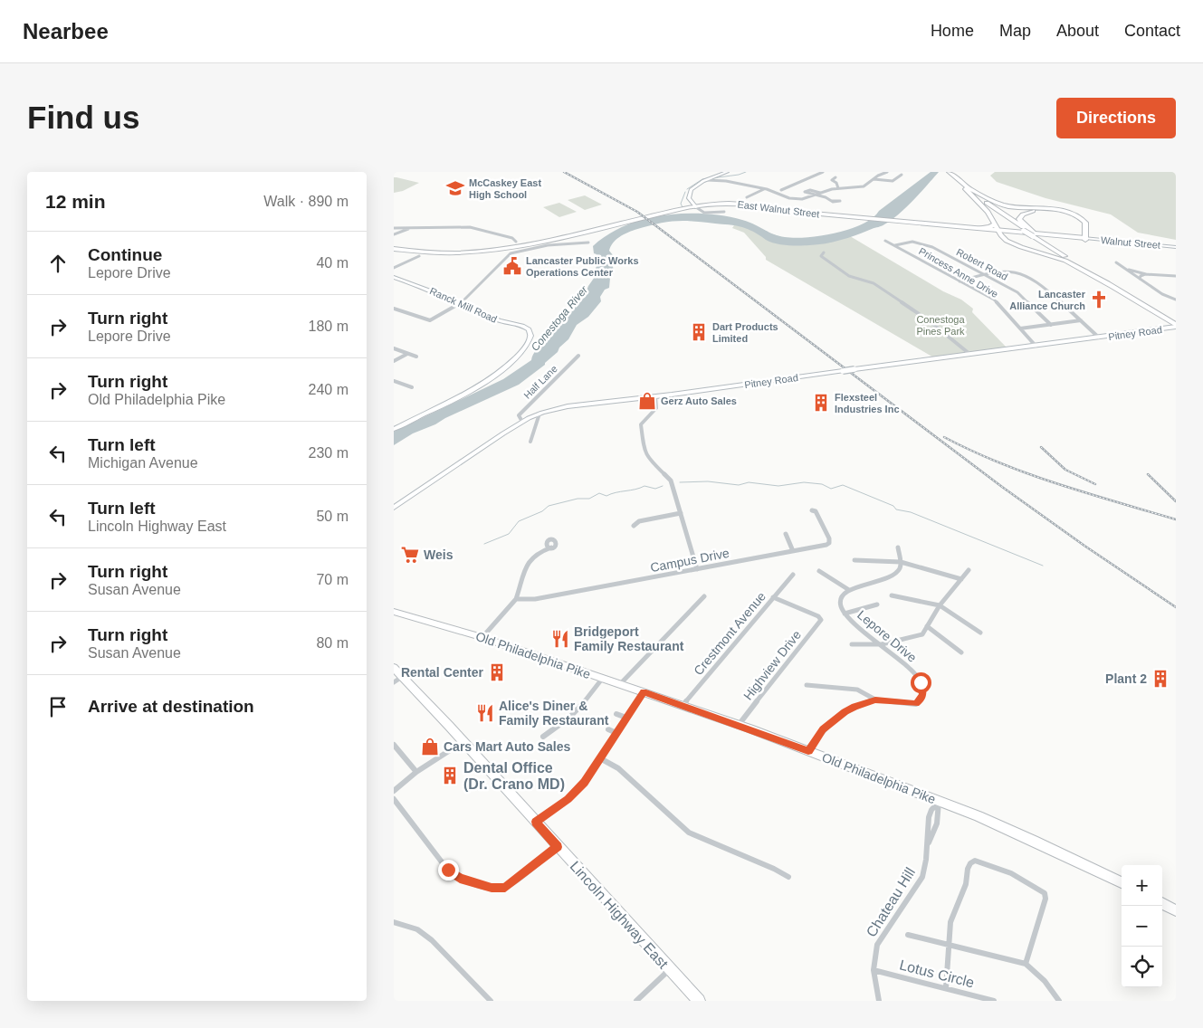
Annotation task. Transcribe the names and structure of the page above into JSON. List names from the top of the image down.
{
  "streets": {
    "main road": [
      "East Walnut Street",
      "Walnut Street",
      "Ranck Mill Road",
      "Pitney Road",
      "Old Philadelphia Pike",
      "Lincoln Highway East"
    ],
    "street": [
      "Robert Road",
      "Princess Anne Drive",
      "Half Lane",
      "Campus Drive",
      "Crestmont Avenue",
      "Lepore Drive",
      "Highview Drive",
      "Chateau Hill",
      "Lotus Circle"
    ]
  },
  "crossings": [
    ["East Walnut Street", "Walnut Street"],
    ["Robert Road", "Princess Anne Drive"],
    ["Princess Anne Drive", "Pitney Road"],
    ["Pitney Road", "Half Lane"],
    ["Crestmont Avenue", "Old Philadelphia Pike"],
    ["Crestmont Avenue", "Highview Drive"],
    ["Lepore Drive", "Old Philadelphia Pike"],
    ["Old Philadelphia Pike", "Highview Drive"],
    ["Old Philadelphia Pike", "Chateau Hill"],
    ["Chateau Hill", "Lotus Circle"]
  ],
  "water": ["Conestoga River"],
  "parks": ["Conestoga Pines Park"],
  "places": {
    "school or university": ["McCaskey East High School"],
    "public building": ["Lancaster Public Works Operations Center"],
    "church": ["Lancaster Alliance Church"],
    "building": [
      "Dart Products Limited",
      "Flexsteel Industries Inc",
      "Rental Center",
      "Plant 2",
      "Dental Office (Dr. Crano MD)"
    ],
    "shop": ["Gerz Auto Sales", "Cars Mart Auto Sales"],
    "supermarket": ["Weis"],
    "restaurant": ["Bridgeport Family Restaurant", "Alice's Diner & Family Restaurant"]
  },
  "page": {
    "header": "Nearbee",
    "nav": [
      "Home",
      "Map",
      "About",
      "Contact"
    ],
    "buttons": "Directions",
    "title": "Find us",
    "heading": ["12 min", "Walk · 890 m"],
    "list": [
      ["Continue", "Lepore Drive", "40 m"],
      ["Turn right", "Lepore Drive", "180 m"],
      ["Turn right", "Old Philadelphia Pike", "240 m"],
      ["Turn left", "Michigan Avenue", "230 m"],
      ["Turn left", "Lincoln Highway East", "50 m"],
      ["Turn right", "Susan Avenue", "70 m"],
      ["Turn right", "Susan Avenue", "80 m"],
      "Arrive at destination"
    ],
    "map_buttons": ["+", "−"]
  }
}
